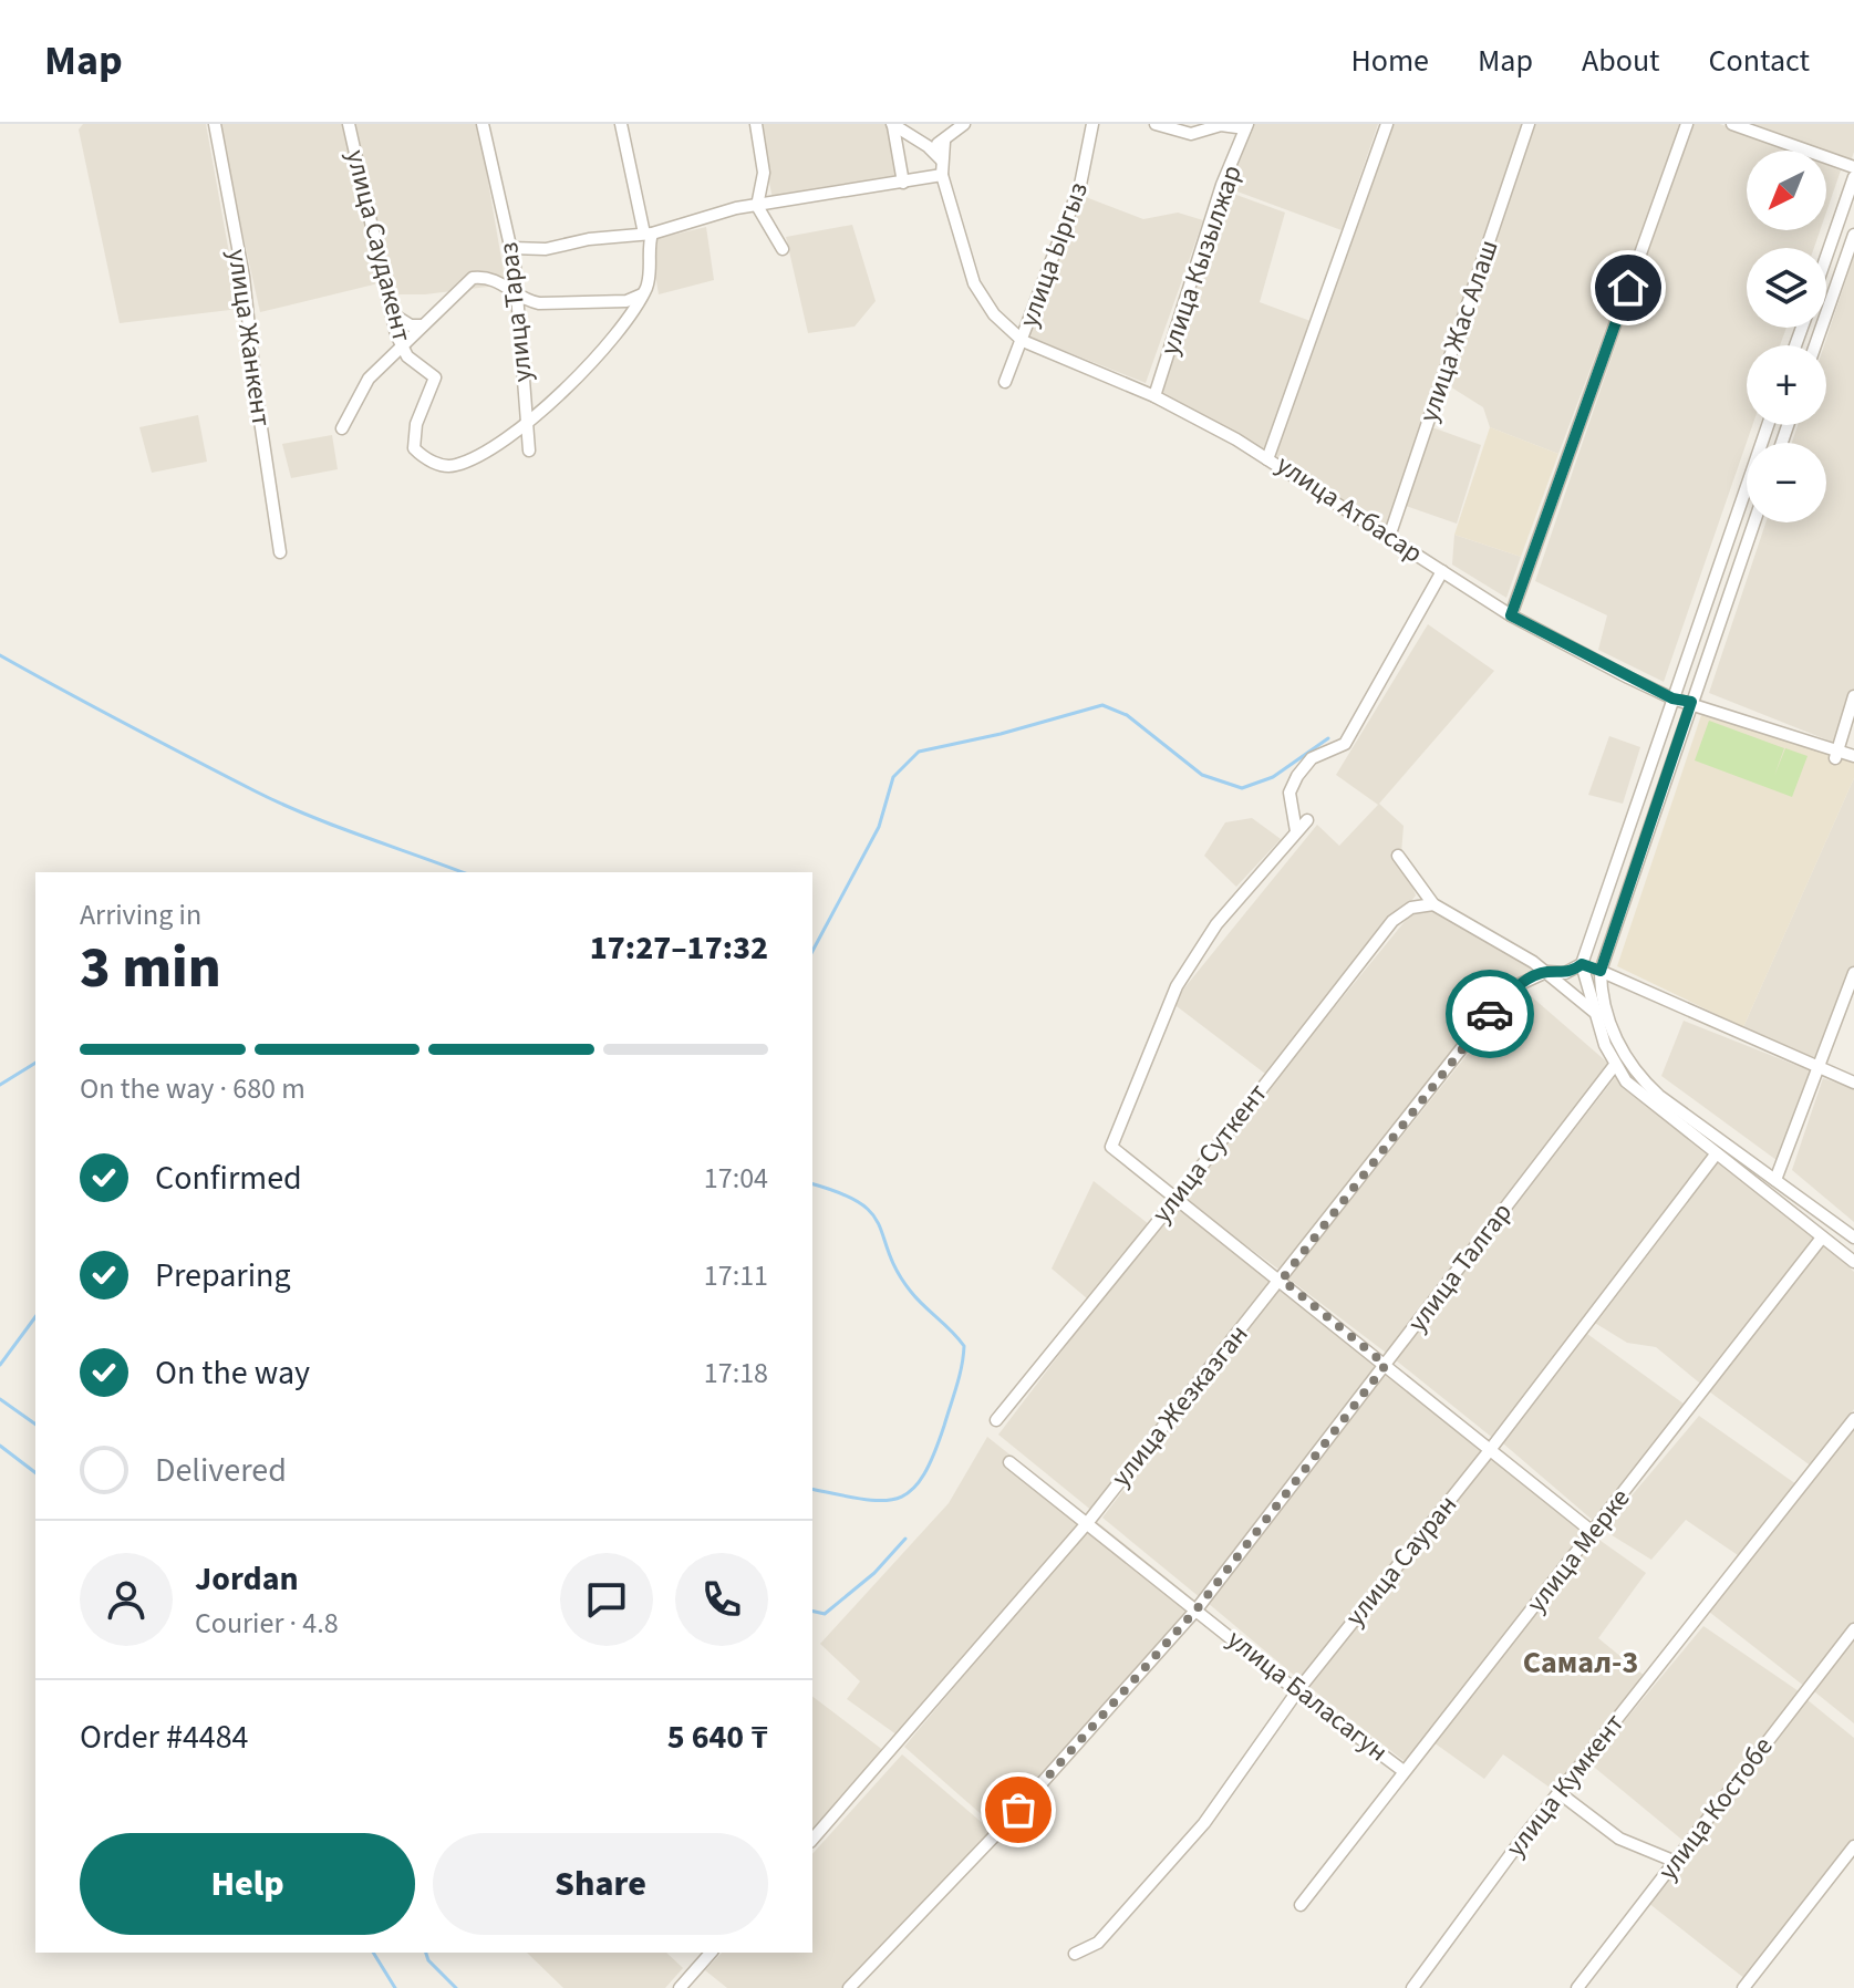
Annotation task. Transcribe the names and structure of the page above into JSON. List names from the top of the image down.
{
  "streets": {
    "street": [
      "улица Саудакент",
      "улица Ыргыз",
      "улица Кызылжар",
      "улица Тараз",
      "улица Жас Алаш",
      "улица Жанкент",
      "улица Атбасар",
      "улица Суткент",
      "улица Талгар",
      "улица Жезказган",
      "улица Мерке",
      "улица Сауран",
      "улица Баласагун",
      "улица Кумкент",
      "улица Костобе"
    ]
  },
  "crossings": [
    ["улица Саудакент", "улица Тараз"],
    ["улица Жас Алаш", "улица Атбасар"],
    ["улица Талгар", "улица Баласагун"],
    ["улица Жезказган", "улица Баласагун"],
    ["улица Мерке", "улица Баласагун"],
    ["улица Сауран", "улица Баласагун"]
  ],
  "districts": ["Самал-3"],
  "north": "bottom left",
  "page": {
    "header": "Map",
    "nav": [
      "Home",
      "Map",
      "About",
      "Contact"
    ],
    "map_buttons": ["+", "−"],
    "heading": ["3 min", "Arriving in", "17:27–17:32"],
    "panel": [
      "Jordan",
      "Courier · 4.8",
      "Order #4484",
      "5 640 ₸"
    ],
    "bar": "On the way · 680 m",
    "list": [
      ["Confirmed", "17:04"],
      ["Preparing", "17:11"],
      ["On the way", "17:18"],
      "Delivered"
    ],
    "buttons": ["Help", "Share"]
  }
}
